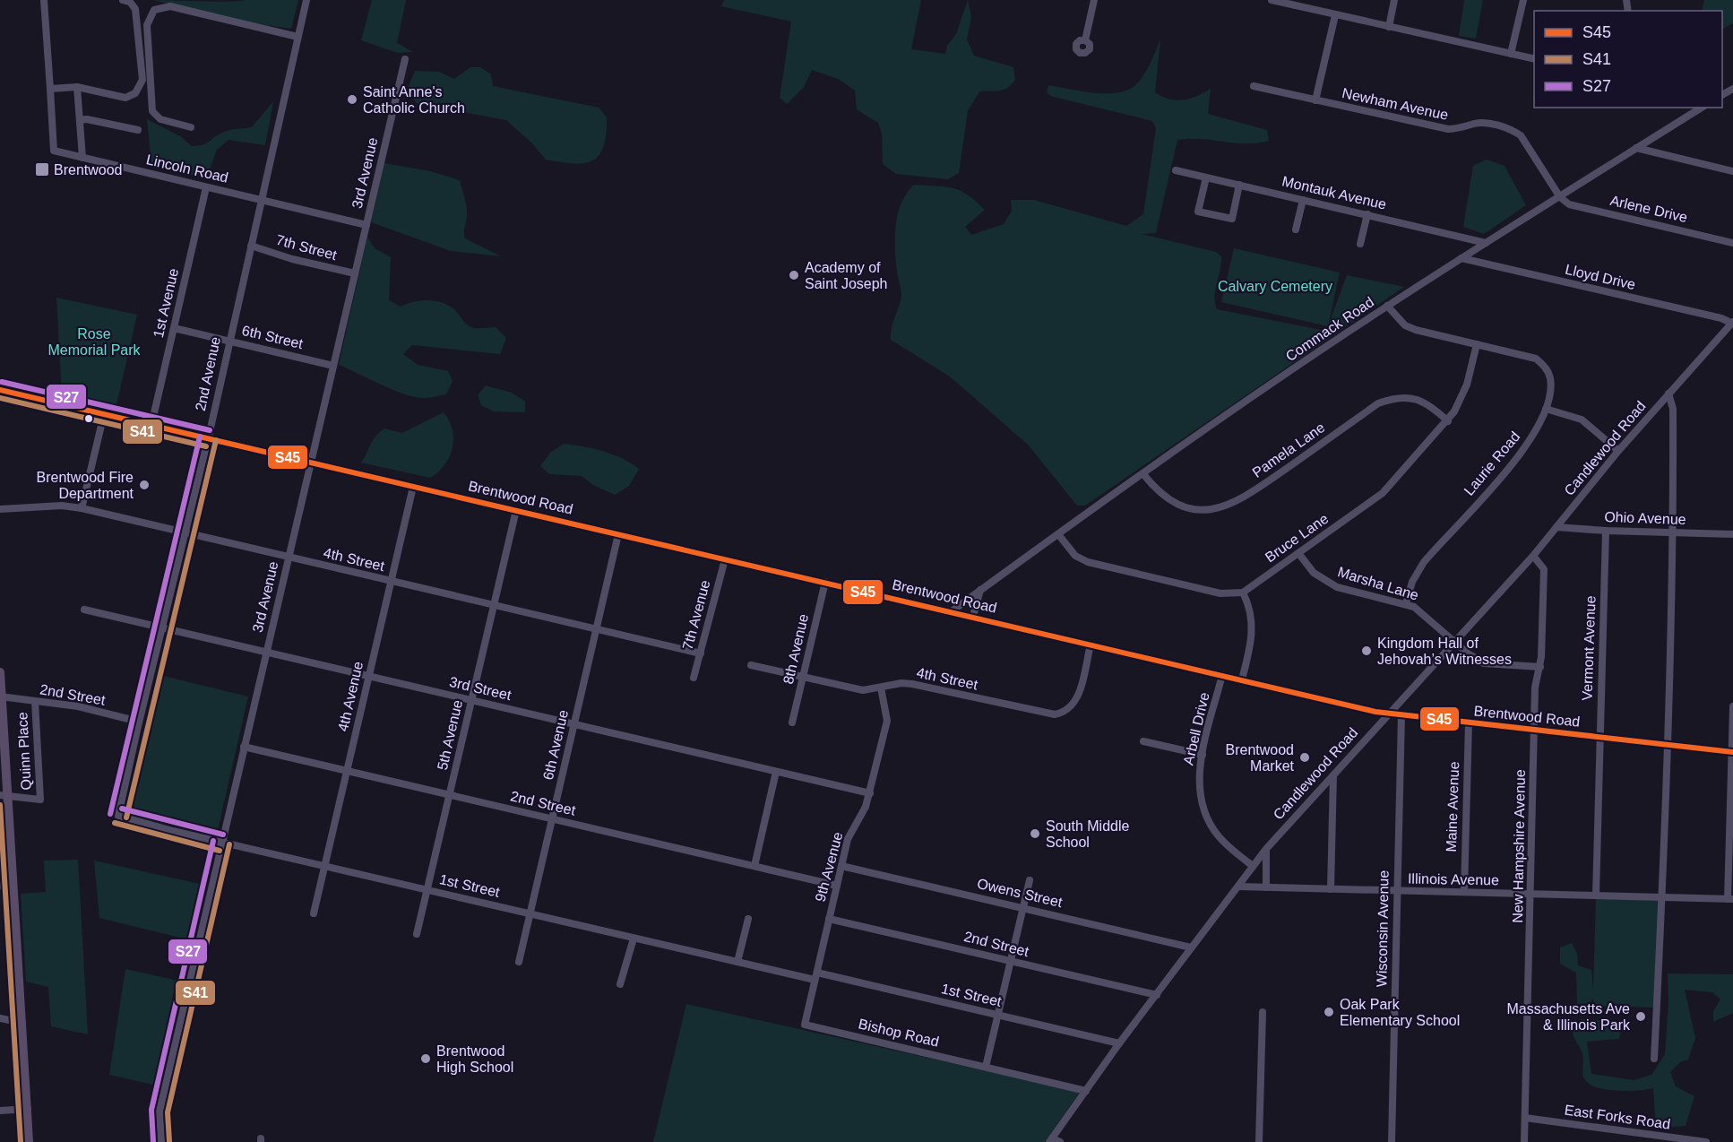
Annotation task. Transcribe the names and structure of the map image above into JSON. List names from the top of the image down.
{
  "streets": {
    "street": [
      "Newham Avenue",
      "Lincoln Road",
      "3rd Avenue",
      "Montauk Avenue",
      "Arlene Drive",
      "7th Street",
      "Lloyd Drive",
      "1st Avenue",
      "Commack Road",
      "6th Street",
      "2nd Avenue",
      "Candlewood Road",
      "Pamela Lane",
      "Laurie Road",
      "Brentwood Road",
      "Ohio Avenue",
      "Bruce Lane",
      "4th Street",
      "Marsha Lane",
      "7th Avenue",
      "Vermont Avenue",
      "8th Avenue",
      "3rd Street",
      "2nd Street",
      "4th Avenue",
      "Arbell Drive",
      "5th Avenue",
      "6th Avenue",
      "Quinn Place",
      "Maine Avenue",
      "New Hampshire Avenue",
      "9th Avenue",
      "Illinois Avenue",
      "1st Street",
      "Owens Street",
      "Wisconsin Avenue",
      "Bishop Road",
      "East Forks Road"
    ]
  },
  "crossings": [
    ["Newham Avenue", "Arlene Drive"],
    ["Newham Avenue", "Commack Road"],
    ["Lincoln Road", "3rd Avenue"],
    ["Lincoln Road", "1st Avenue"],
    ["Lincoln Road", "2nd Avenue"],
    ["3rd Avenue", "7th Street"],
    ["3rd Avenue", "6th Street"],
    ["3rd Avenue", "Brentwood Road"],
    ["3rd Avenue", "4th Street"],
    ["3rd Avenue", "3rd Street"],
    ["3rd Avenue", "2nd Street"],
    ["3rd Avenue", "1st Street"],
    ["Montauk Avenue", "Commack Road"],
    ["Arlene Drive", "Commack Road"],
    ["7th Street", "2nd Avenue"],
    ["Lloyd Drive", "Commack Road"],
    ["Lloyd Drive", "Candlewood Road"],
    ["1st Avenue", "6th Street"],
    ["1st Avenue", "Brentwood Road"],
    ["Commack Road", "Pamela Lane"],
    ["Commack Road", "Laurie Road"],
    ["Commack Road", "Brentwood Road"],
    ["6th Street", "2nd Avenue"],
    ["2nd Avenue", "Brentwood Road"],
    ["2nd Avenue", "4th Street"],
    ["2nd Avenue", "3rd Street"],
    ["2nd Avenue", "2nd Street"],
    ["2nd Avenue", "1st Street"],
    ["Candlewood Road", "Brentwood Road"],
    ["Candlewood Road", "Ohio Avenue"],
    ["Candlewood Road", "Marsha Lane"],
    ["Candlewood Road", "2nd Street"],
    ["Candlewood Road", "Arbell Drive"],
    ["Candlewood Road", "New Hampshire Avenue"],
    ["Candlewood Road", "Illinois Avenue"],
    ["Candlewood Road", "1st Street"],
    ["Candlewood Road", "Owens Street"],
    ["Candlewood Road", "Bishop Road"],
    ["Pamela Lane", "Bruce Lane"],
    ["Laurie Road", "Bruce Lane"],
    ["Laurie Road", "Marsha Lane"],
    ["Brentwood Road", "4th Street"],
    ["Brentwood Road", "7th Avenue"],
    ["Brentwood Road", "Vermont Avenue"],
    ["Brentwood Road", "8th Avenue"],
    ["Brentwood Road", "4th Avenue"],
    ["Brentwood Road", "Arbell Drive"],
    ["Brentwood Road", "5th Avenue"],
    ["Brentwood Road", "6th Avenue"],
    ["Brentwood Road", "Maine Avenue"],
    ["Brentwood Road", "New Hampshire Avenue"],
    ["Brentwood Road", "Wisconsin Avenue"],
    ["Ohio Avenue", "Vermont Avenue"],
    ["Bruce Lane", "Marsha Lane"],
    ["4th Street", "7th Avenue"],
    ["4th Street", "8th Avenue"],
    ["4th Street", "4th Avenue"],
    ["4th Street", "5th Avenue"],
    ["4th Street", "6th Avenue"],
    ["4th Street", "9th Avenue"],
    ["Marsha Lane", "New Hampshire Avenue"],
    ["Vermont Avenue", "Illinois Avenue"],
    ["3rd Street", "4th Avenue"],
    ["3rd Street", "5th Avenue"],
    ["3rd Street", "6th Avenue"],
    ["3rd Street", "9th Avenue"],
    ["2nd Street", "4th Avenue"],
    ["2nd Street", "5th Avenue"],
    ["2nd Street", "6th Avenue"],
    ["2nd Street", "Quinn Place"],
    ["2nd Street", "9th Avenue"],
    ["4th Avenue", "1st Street"],
    ["5th Avenue", "1st Street"],
    ["6th Avenue", "1st Street"],
    ["Maine Avenue", "Illinois Avenue"],
    ["New Hampshire Avenue", "Illinois Avenue"],
    ["New Hampshire Avenue", "East Forks Road"],
    ["9th Avenue", "1st Street"],
    ["9th Avenue", "Owens Street"],
    ["9th Avenue", "Bishop Road"],
    ["Illinois Avenue", "Wisconsin Avenue"]
  ],
  "parks": ["Calvary Cemetery", "Rose Memorial Park"],
  "places": {
    "other": [
      "Saint Anne's Catholic Church",
      "Academy of Saint Joseph",
      "Brentwood Fire Department",
      "Kingdom Hall of Jehovah’s Witnesses",
      "Brentwood Market",
      "South Middle School",
      "Oak Park Elementary School",
      "Massachusetts Ave & Illinois Park",
      "Brentwood High School"
    ],
    "transit": ["Brentwood"]
  },
  "lines": ["transit line S27", "transit line S45", "transit line S41"],
  "legend": ["S45", "S41", "S27"]
}
